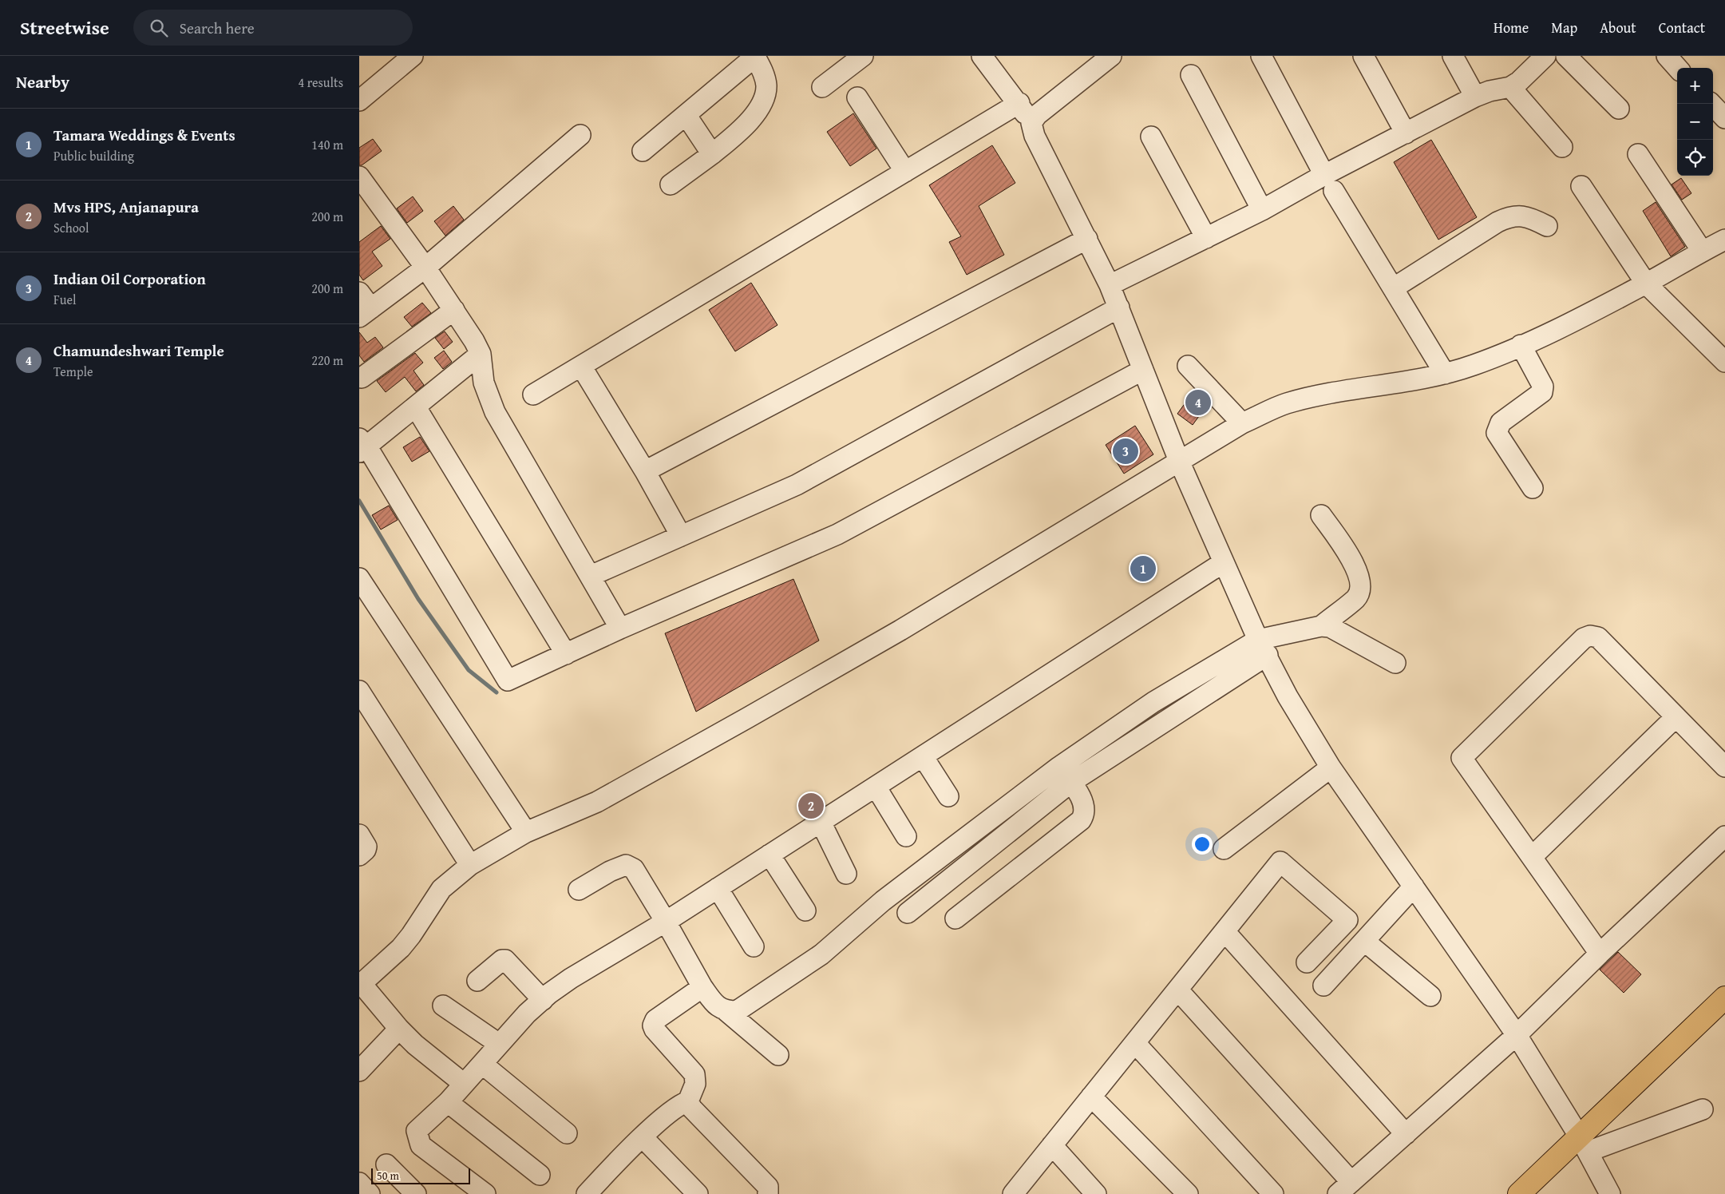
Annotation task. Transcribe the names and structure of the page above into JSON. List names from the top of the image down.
{
  "scale_bar": "50 m",
  "page": {
    "header": "Streetwise",
    "search": "Search here",
    "nav": [
      "Home",
      "Map",
      "About",
      "Contact"
    ],
    "heading": ["Nearby", "4 results"],
    "map_buttons": ["+", "−"],
    "list": [
      {
        "mark": "1",
        "name": "Tamara Weddings & Events",
        "note": "Public building",
        "value": "140 m"
      },
      {
        "mark": "2",
        "name": "Mvs HPS, Anjanapura",
        "note": "School",
        "value": "200 m"
      },
      {
        "mark": "3",
        "name": "Indian Oil Corporation",
        "note": "Fuel",
        "value": "200 m"
      },
      {
        "mark": "4",
        "name": "Chamundeshwari Temple",
        "note": "Temple",
        "value": "220 m"
      }
    ],
    "pins": [
      "4",
      "3",
      "1",
      "2"
    ],
    "scale": "50 m"
  }
}
